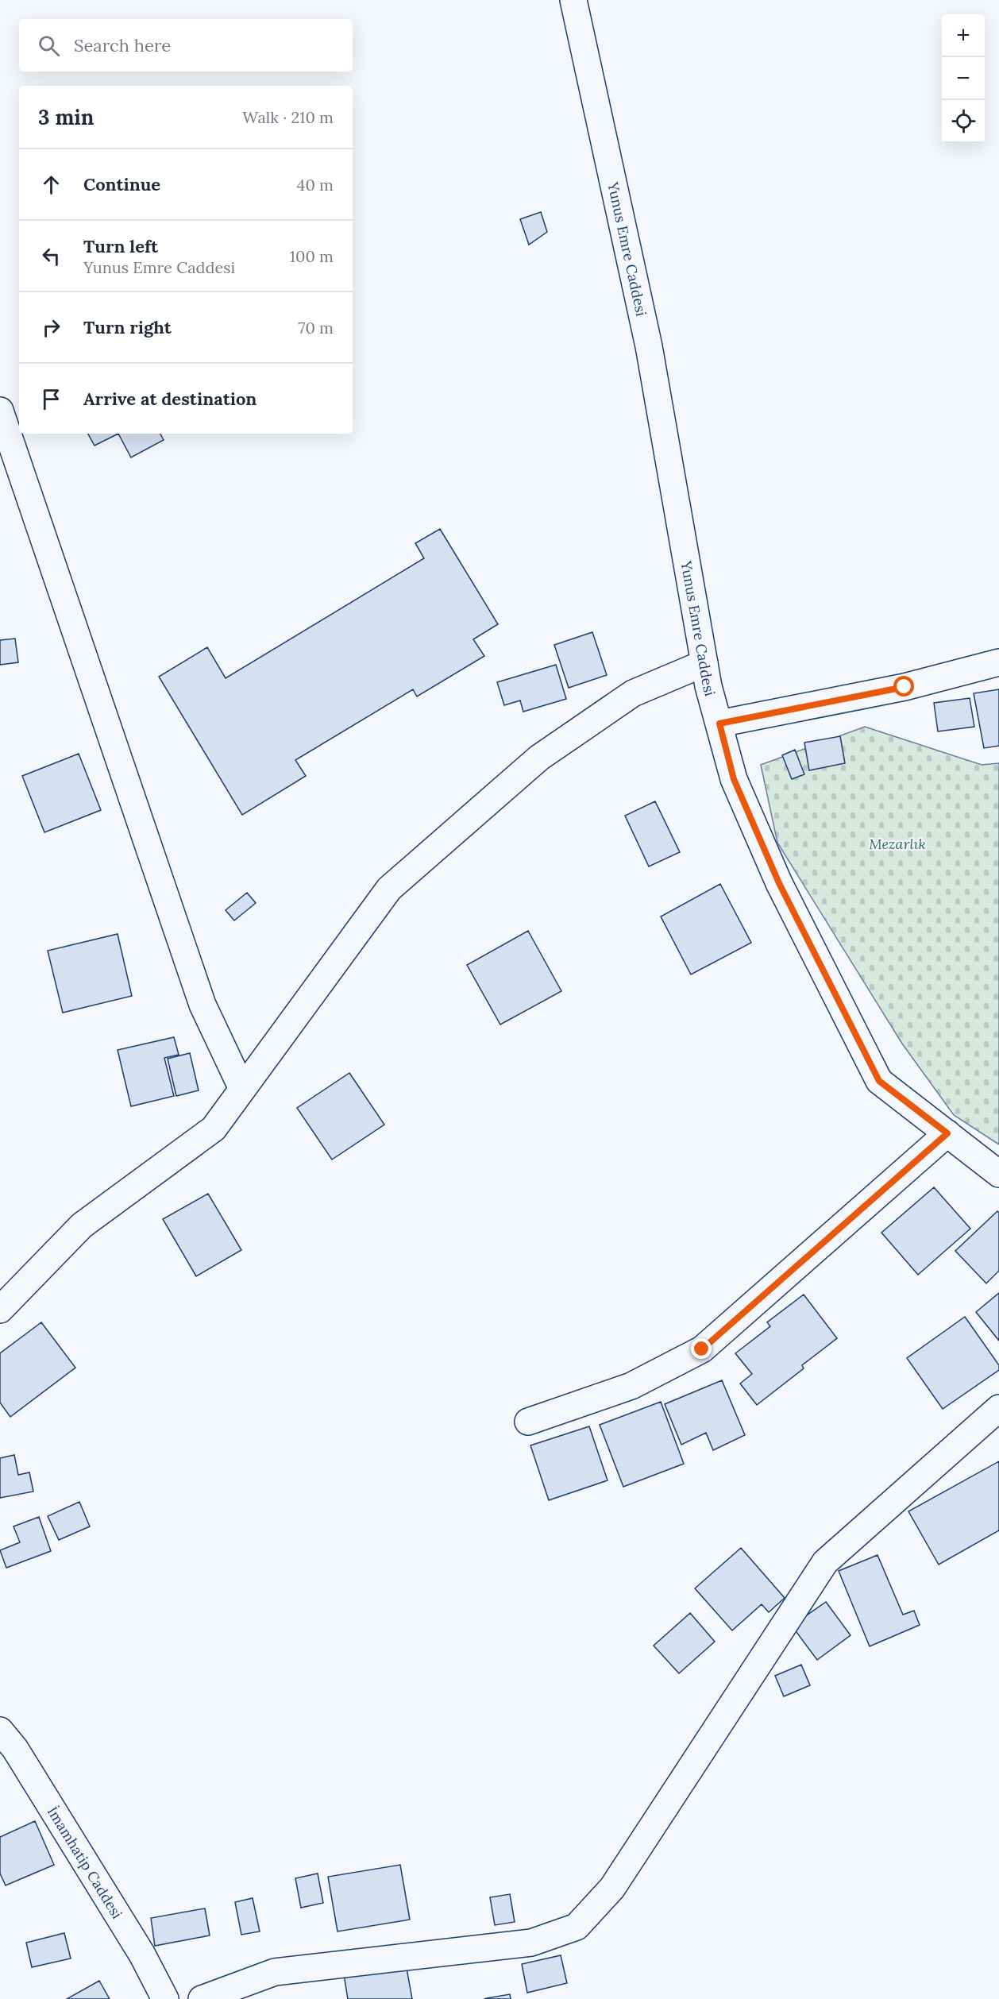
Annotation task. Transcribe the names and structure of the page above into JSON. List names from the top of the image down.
{
  "streets": {
    "street": ["Yunus Emre Caddesi", "İmamhatip Caddesi"]
  },
  "parks": ["Mezarlık"],
  "page": {
    "map_buttons": ["+", "−"],
    "search": "Search here",
    "heading": ["3 min", "Walk · 210 m"],
    "list": [
      ["Continue", "40 m"],
      ["Turn left", "Yunus Emre Caddesi", "100 m"],
      ["Turn right", "70 m"],
      "Arrive at destination"
    ]
  }
}
